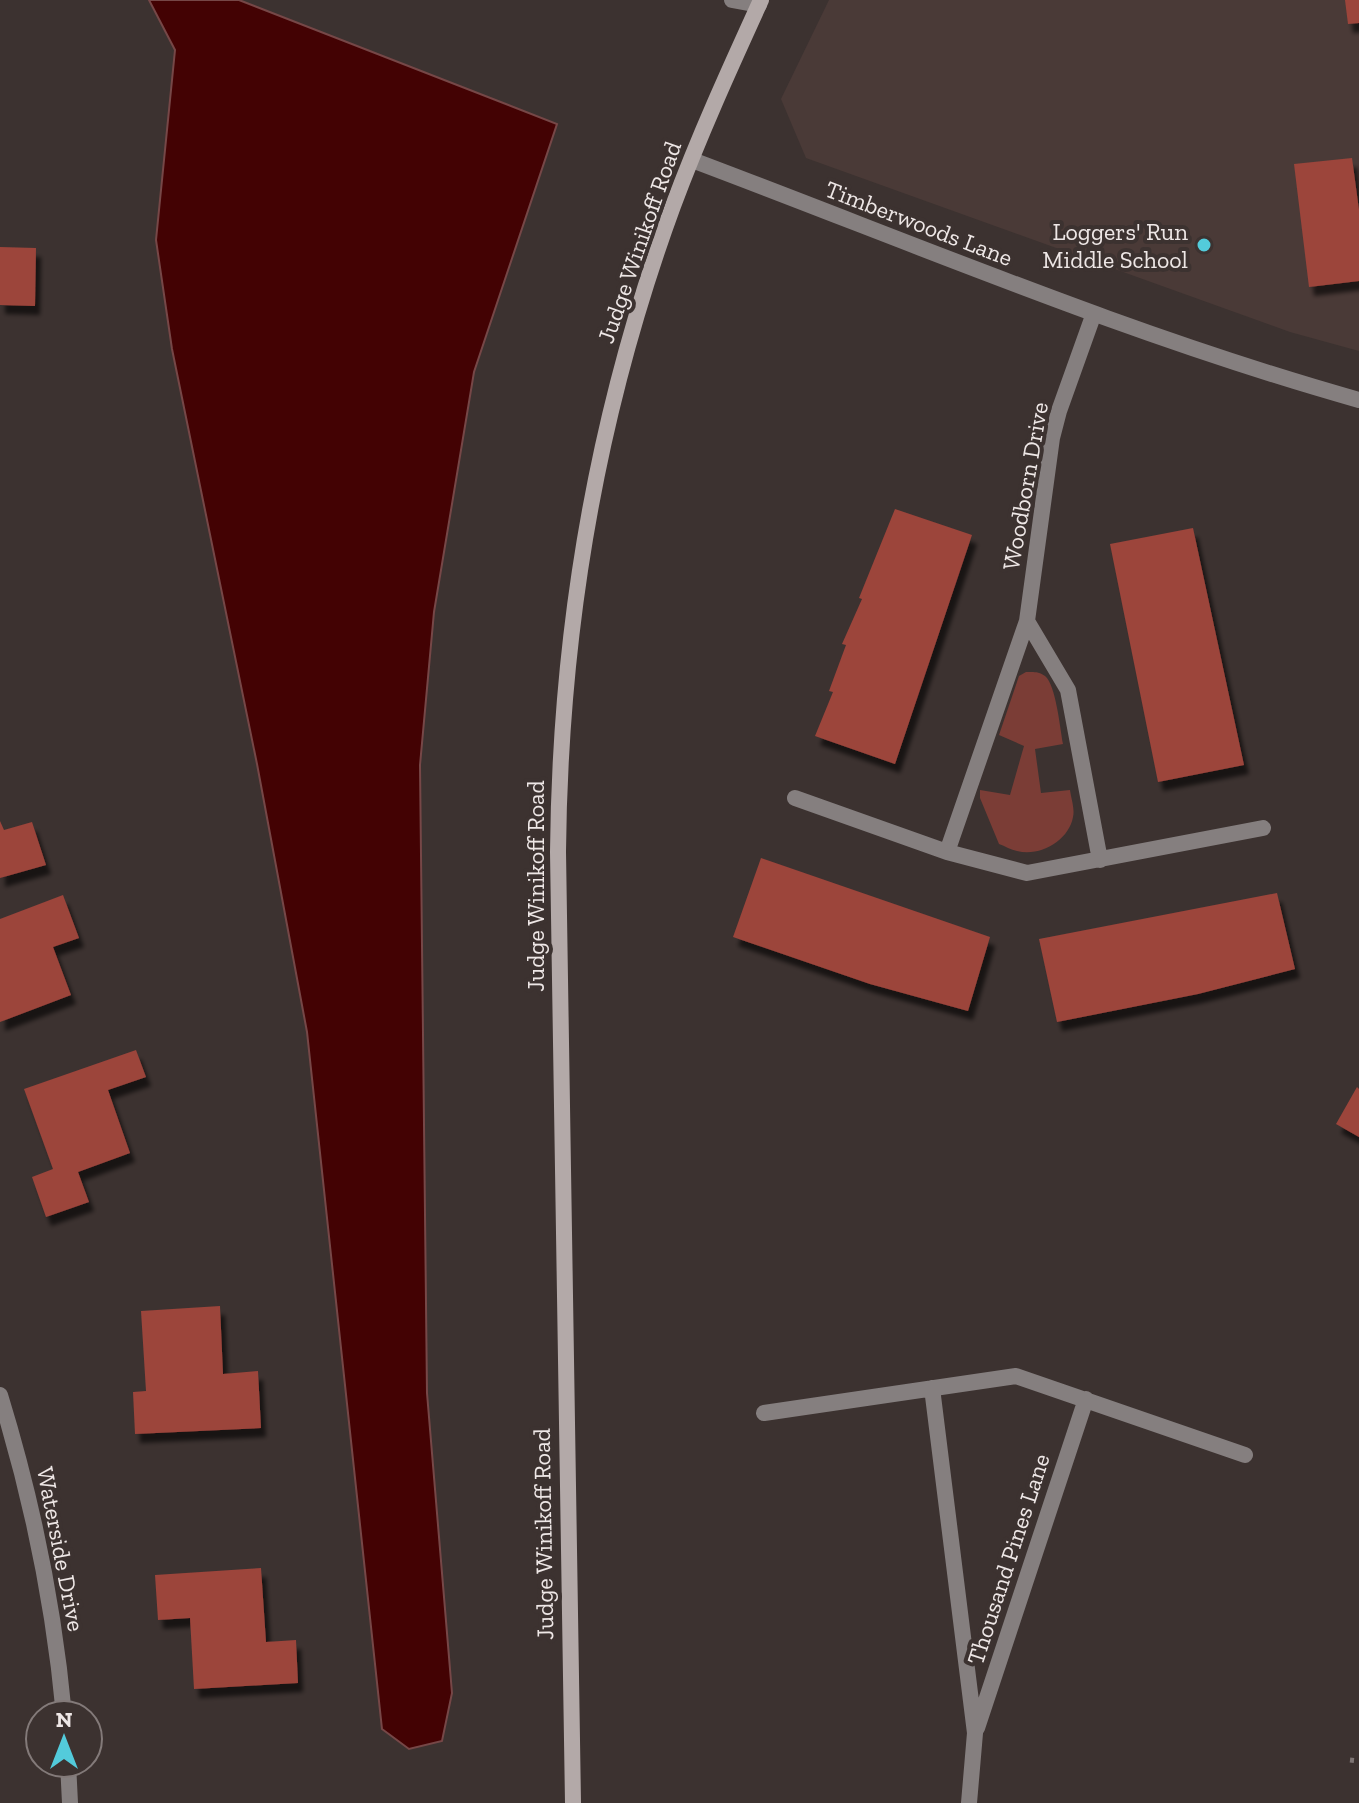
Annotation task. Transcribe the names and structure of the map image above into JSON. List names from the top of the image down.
{
  "streets": {
    "street": [
      "Timberwoods Lane",
      "Judge Winikoff Road",
      "Woodborn Drive",
      "Waterside Drive",
      "Thousand Pines Lane"
    ]
  },
  "crossings": [
    ["Timberwoods Lane", "Judge Winikoff Road"],
    ["Timberwoods Lane", "Woodborn Drive"]
  ],
  "places": ["Loggers' Run Middle School"],
  "north": "top"
}
